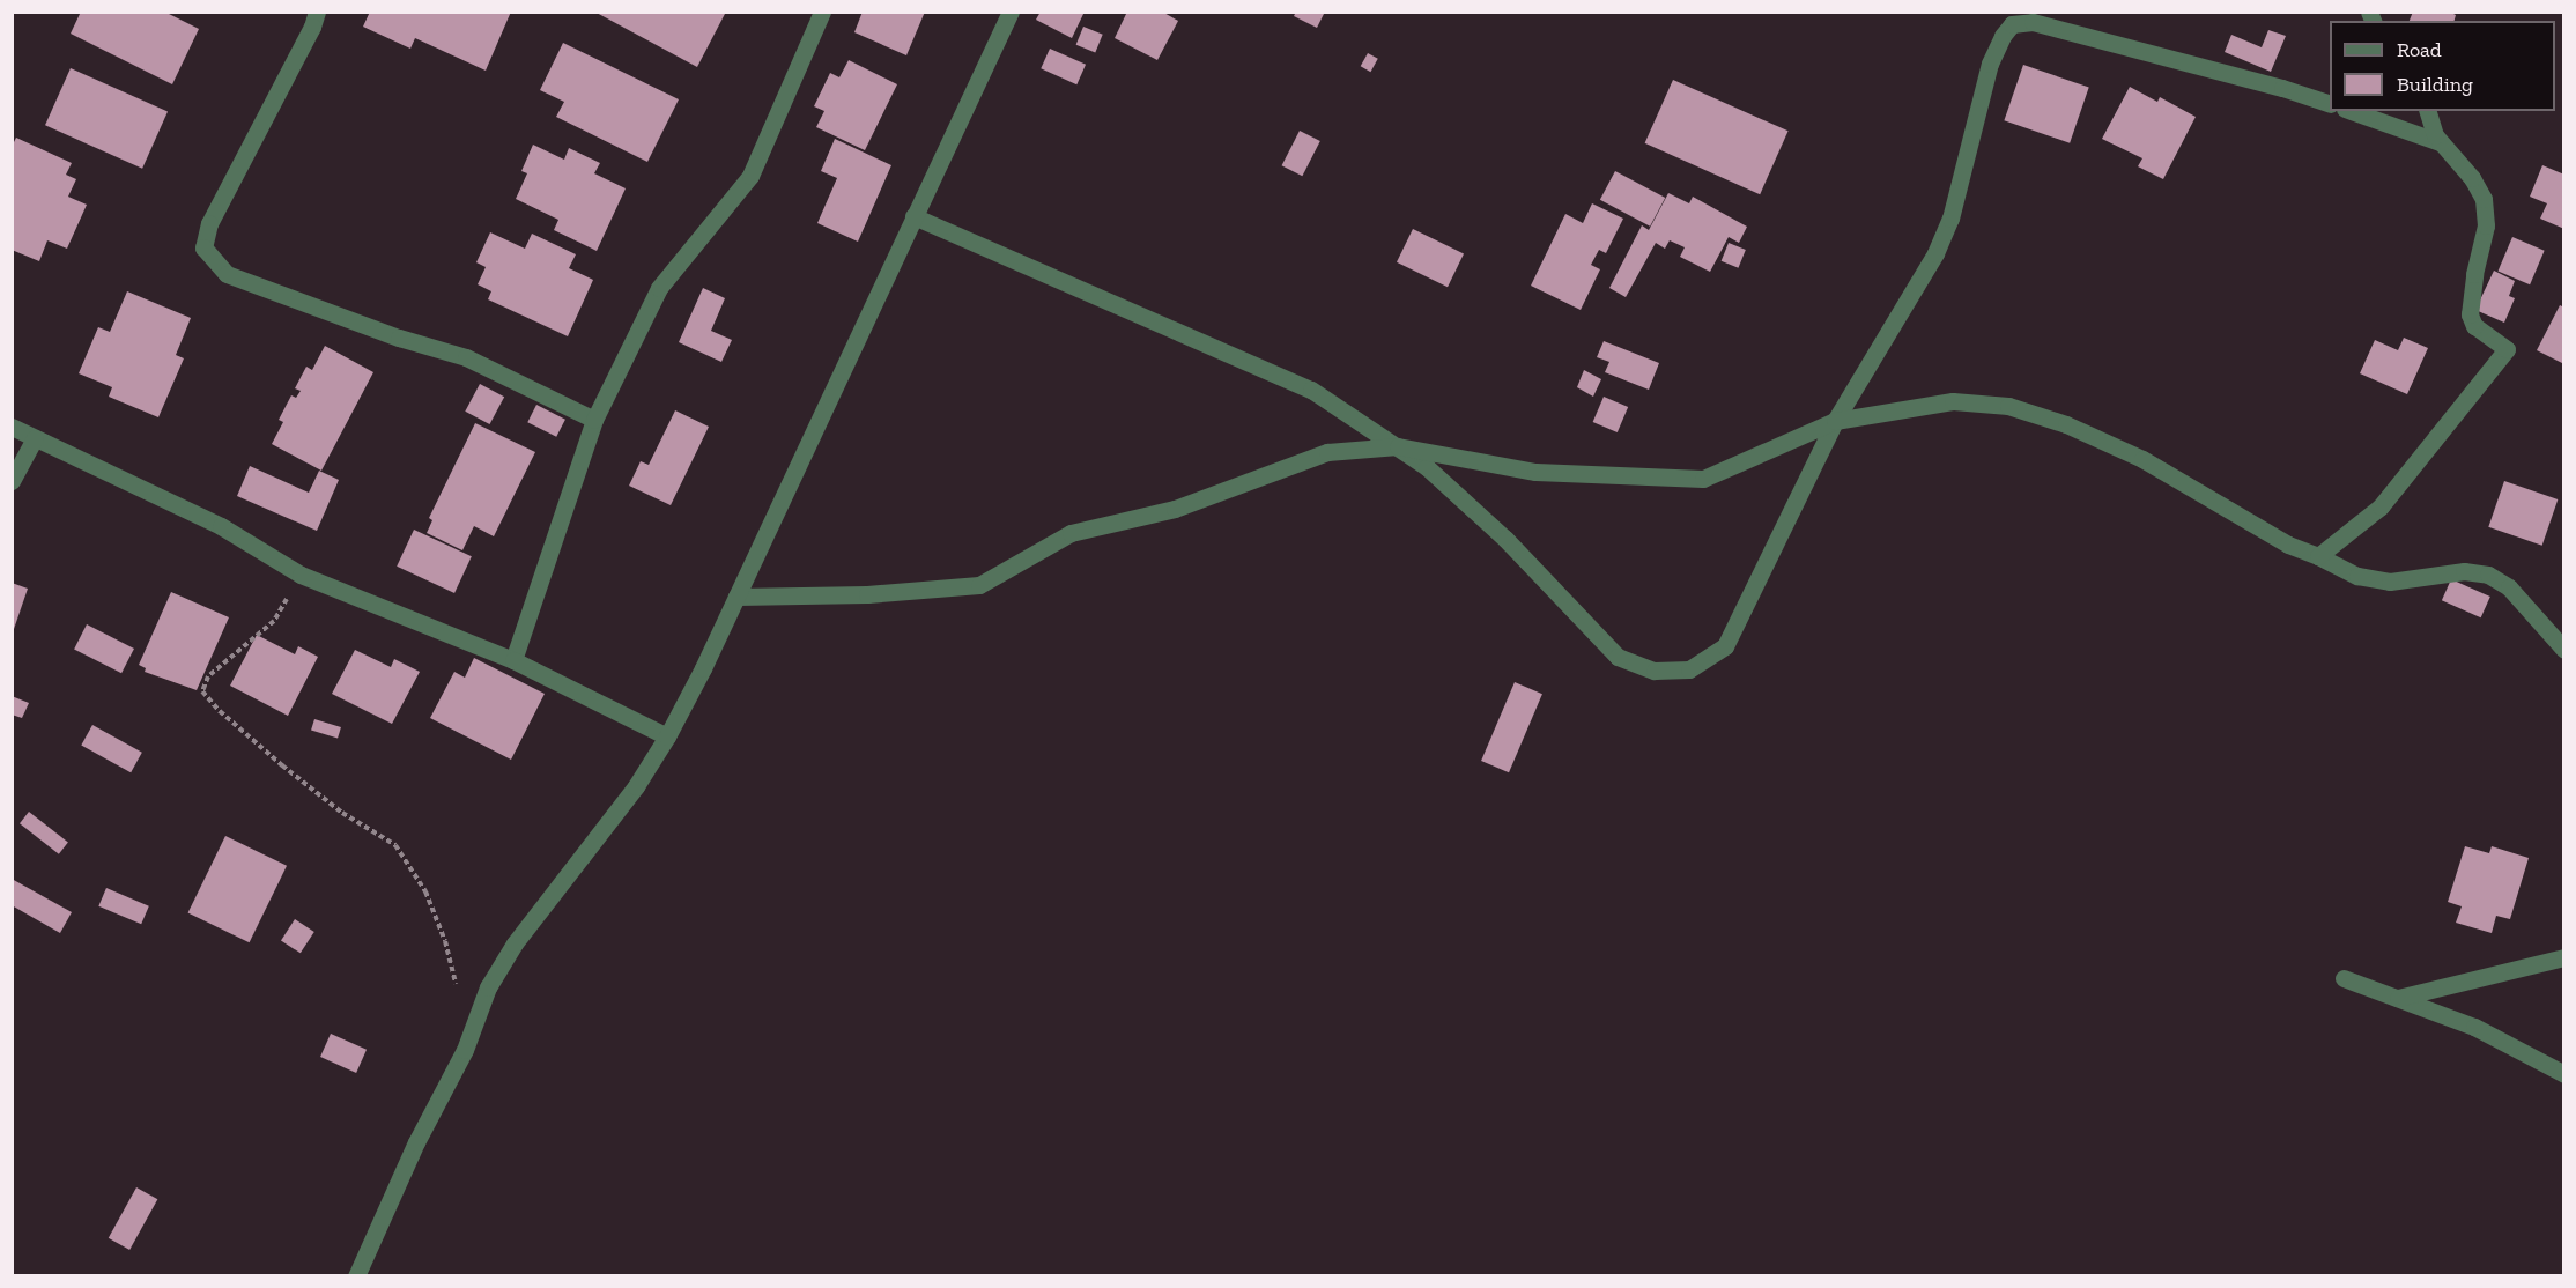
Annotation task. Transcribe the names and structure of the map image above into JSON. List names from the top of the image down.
{
  "legend": ["Road", "Building"]
}
